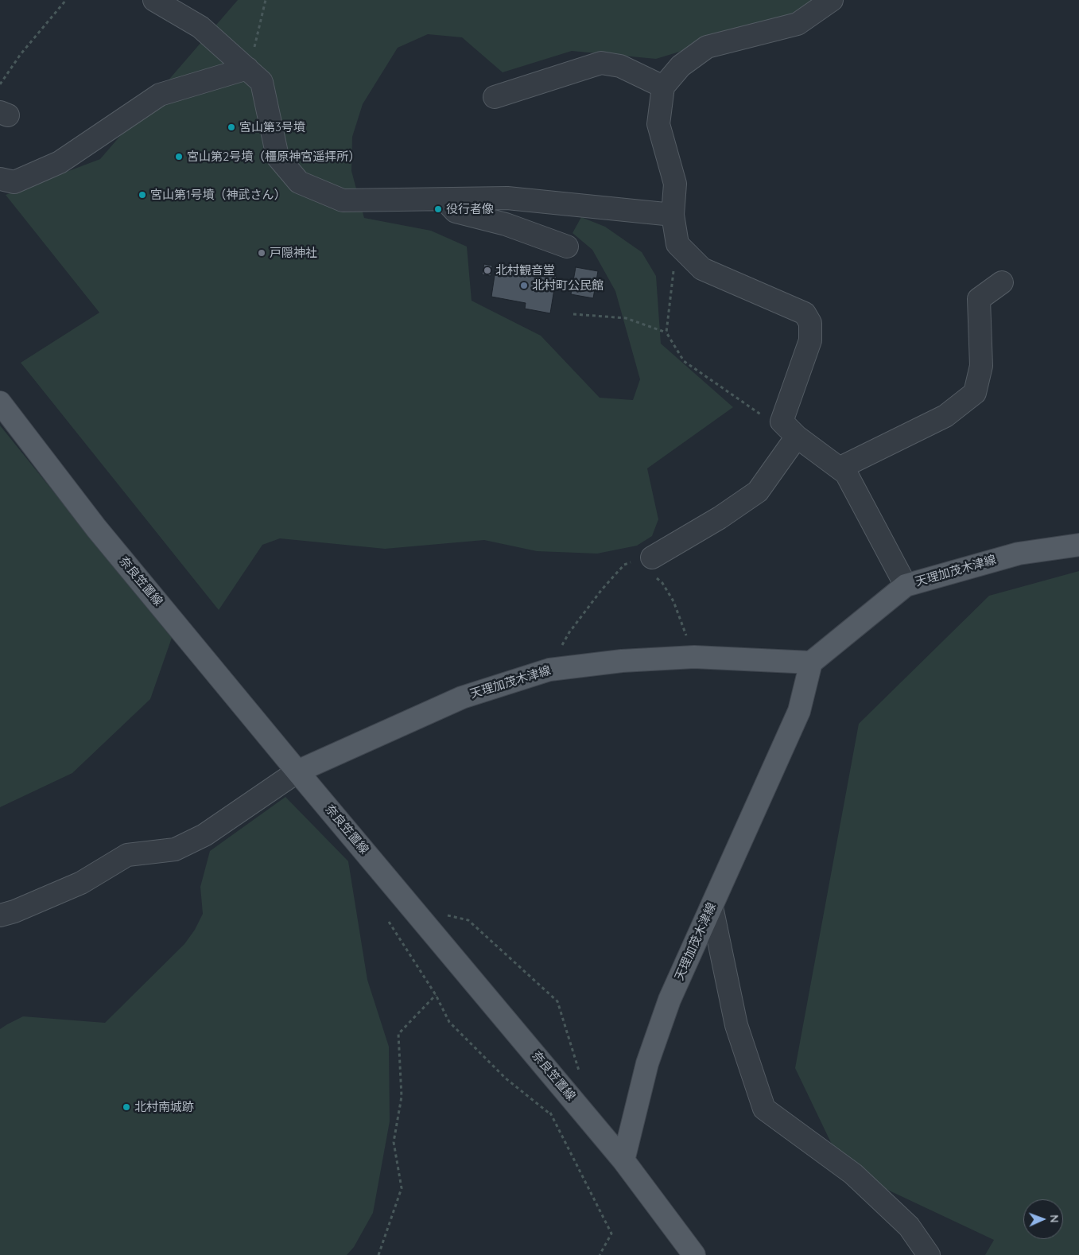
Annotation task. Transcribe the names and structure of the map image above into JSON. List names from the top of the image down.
{
  "streets": {
    "main road": ["天理加茂木津線", "奈良笠置線"]
  },
  "crossings": [
    ["天理加茂木津線", "奈良笠置線"]
  ],
  "places": [
    "宮山第3号墳",
    "宮山第2号墳（橿原神宮遥拝所）",
    "宮山第1号墳（神武さん）",
    "役行者像",
    "戸隠神社",
    "北村観音堂",
    "北村町公民館",
    "北村南城跡"
  ],
  "north": "right"
}
